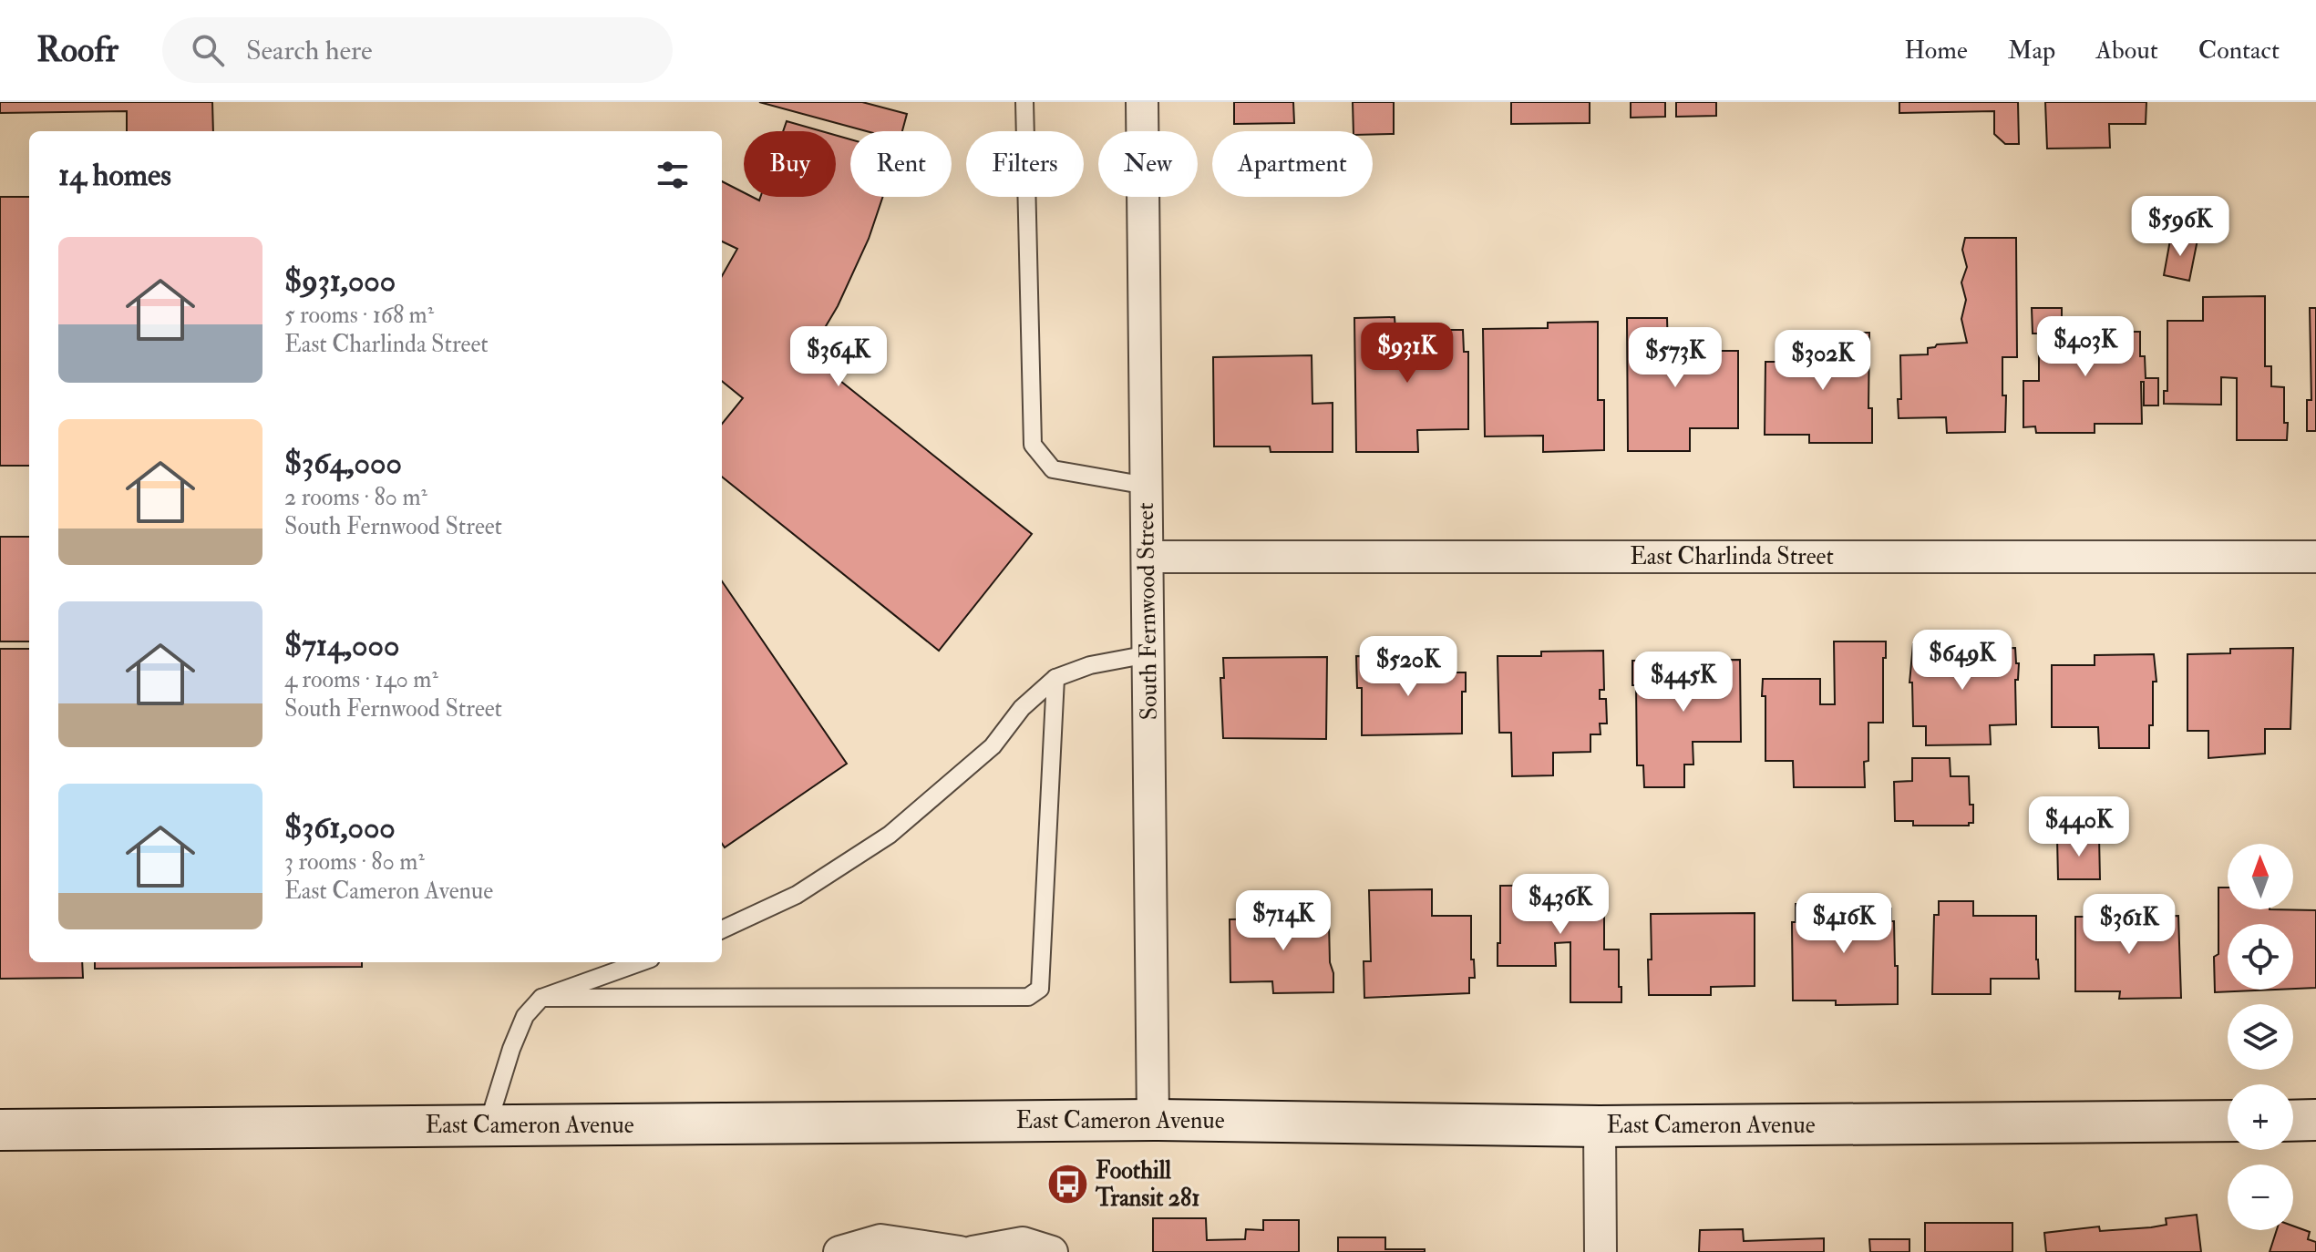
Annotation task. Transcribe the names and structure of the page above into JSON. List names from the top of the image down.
{
  "streets": {
    "main road": ["East Cameron Avenue"],
    "street": ["East Charlinda Street", "South Fernwood Street"]
  },
  "crossings": [
    ["East Charlinda Street", "South Fernwood Street"],
    ["South Fernwood Street", "East Cameron Avenue"]
  ],
  "places": {
    "bus stop": ["Foothill Transit 281"]
  },
  "north": "top",
  "page": {
    "header": "Roofr",
    "search": "Search here",
    "nav": [
      "Home",
      "Map",
      "About",
      "Contact"
    ],
    "chip": [
      "Buy",
      "Rent",
      "Filters",
      "New",
      "Apartment"
    ],
    "heading": "14 homes",
    "price": [
      "$596K",
      "$403K",
      "$931K",
      "$364K",
      "$573K",
      "$302K",
      "$649K",
      "$520K",
      "$445K",
      "$440K",
      "$436K",
      "$714K",
      "$416K",
      "$361K"
    ],
    "list": [
      {
        "name": "$931,000",
        "note": "5 rooms · 168 m² · East Charlinda Street"
      },
      {
        "name": "$364,000",
        "note": "2 rooms · 80 m² · South Fernwood Street"
      },
      {
        "name": "$714,000",
        "note": "4 rooms · 140 m² · South Fernwood Street"
      },
      {
        "name": "$361,000",
        "note": "3 rooms · 80 m² · East Cameron Avenue"
      }
    ],
    "map_buttons": ["+", "−"]
  }
}
